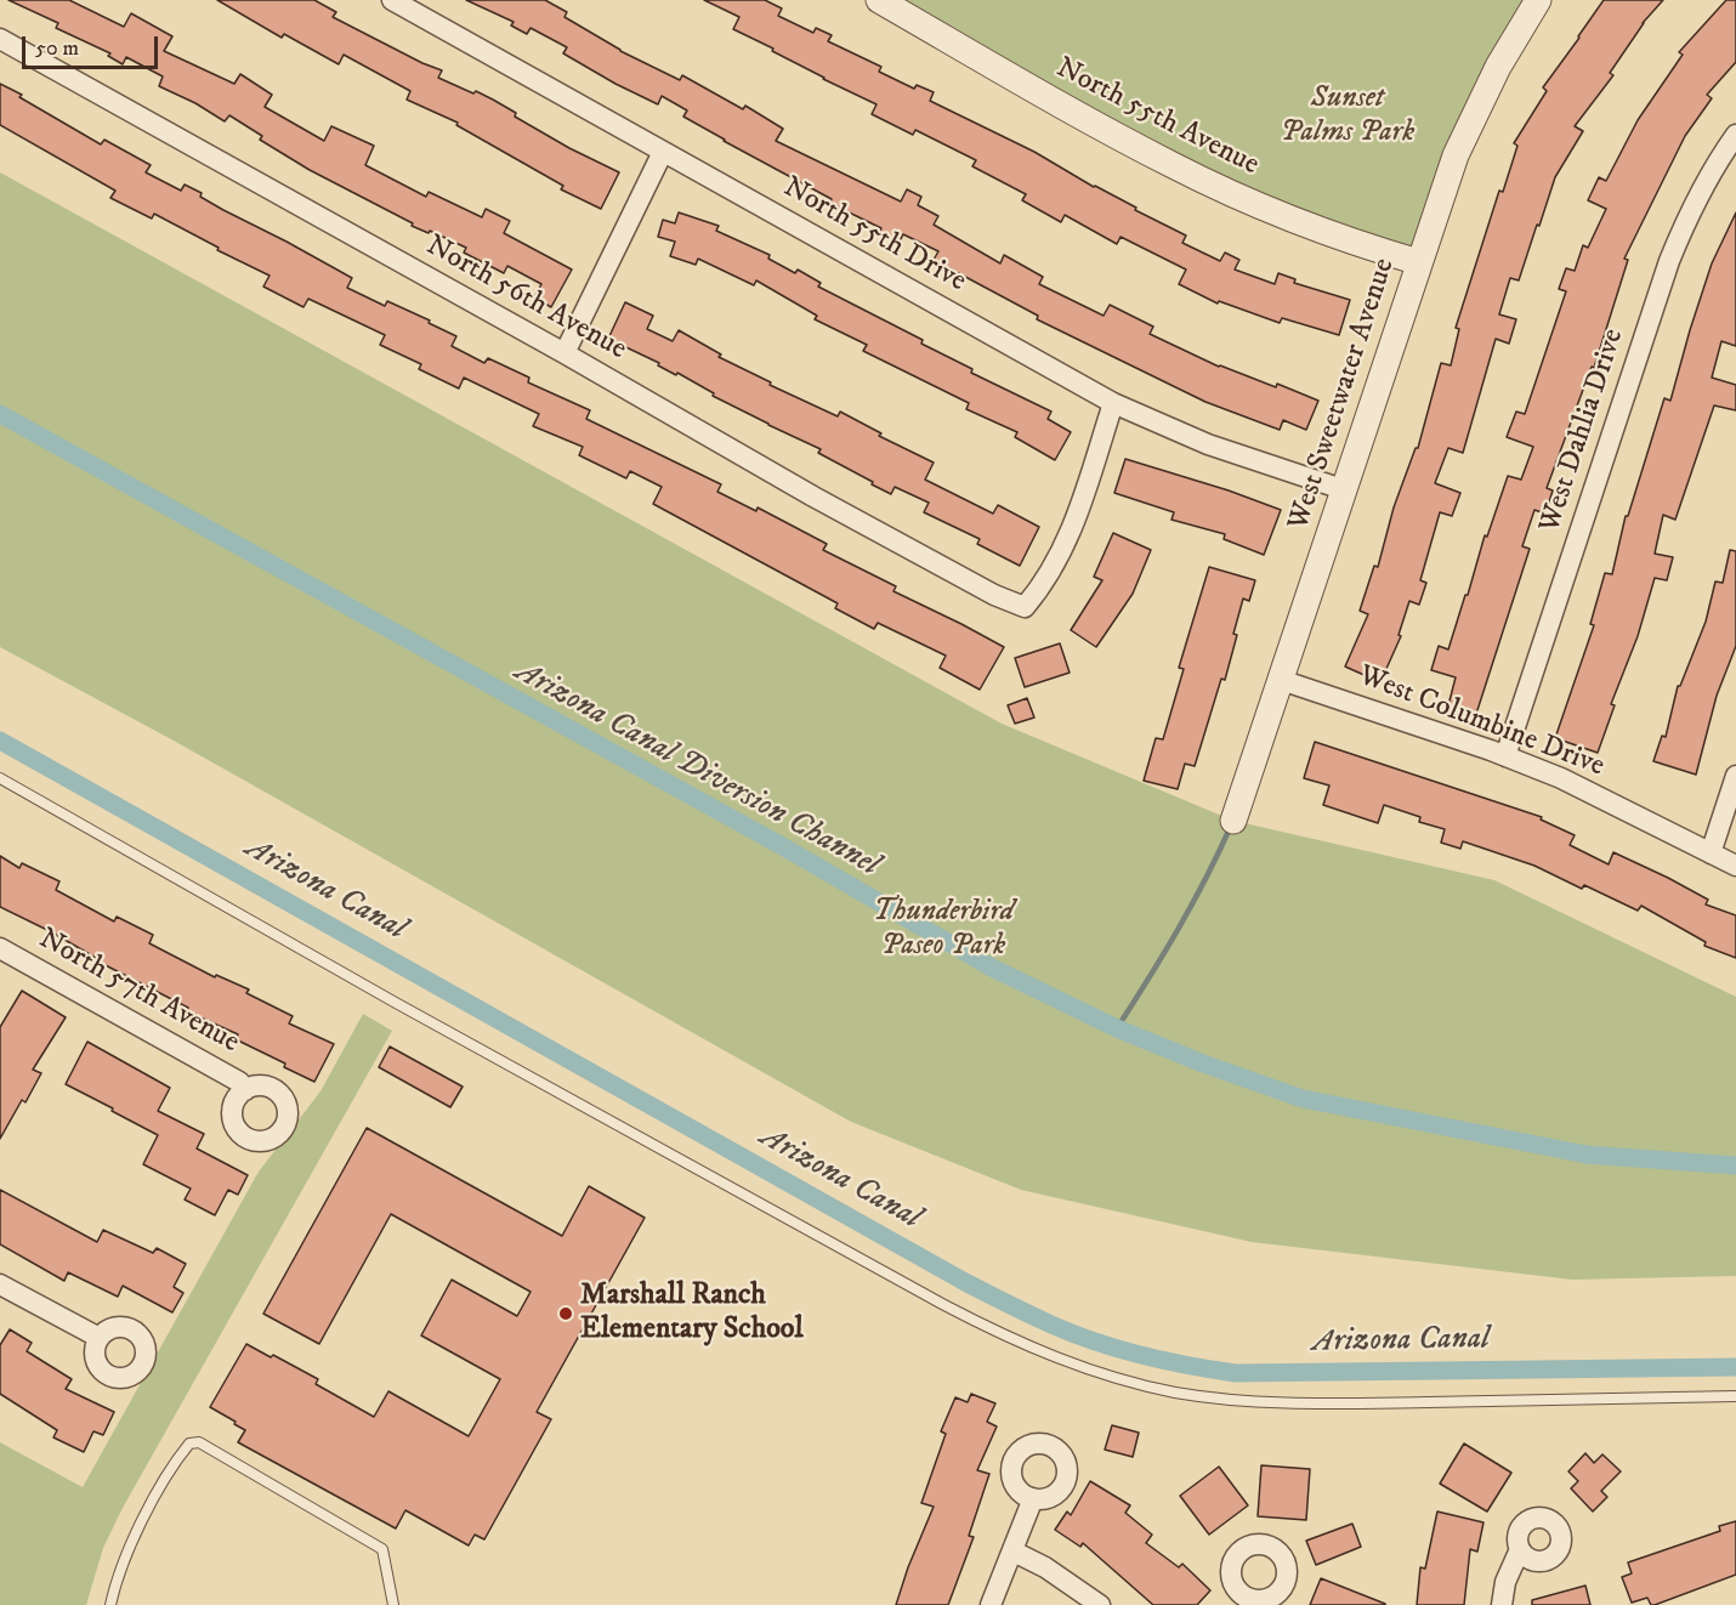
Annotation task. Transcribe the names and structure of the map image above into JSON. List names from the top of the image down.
{
  "streets": {
    "street": [
      "North 55th Avenue",
      "North 55th Drive",
      "North 56th Avenue",
      "West Sweetwater Avenue",
      "West Dahlia Drive",
      "West Columbine Drive",
      "North 57th Avenue"
    ]
  },
  "crossings": [
    ["North 55th Avenue", "West Sweetwater Avenue"],
    ["North 55th Drive", "North 56th Avenue"],
    ["North 55th Drive", "West Sweetwater Avenue"],
    ["West Sweetwater Avenue", "West Columbine Drive"],
    ["West Dahlia Drive", "West Columbine Drive"]
  ],
  "water": ["Arizona Canal Diversion Channel", "Arizona Canal"],
  "parks": ["Sunset Palms Park", "Thunderbird Paseo Park"],
  "places": ["Marshall Ranch Elementary School"],
  "scale_bar": "50 m"
}
